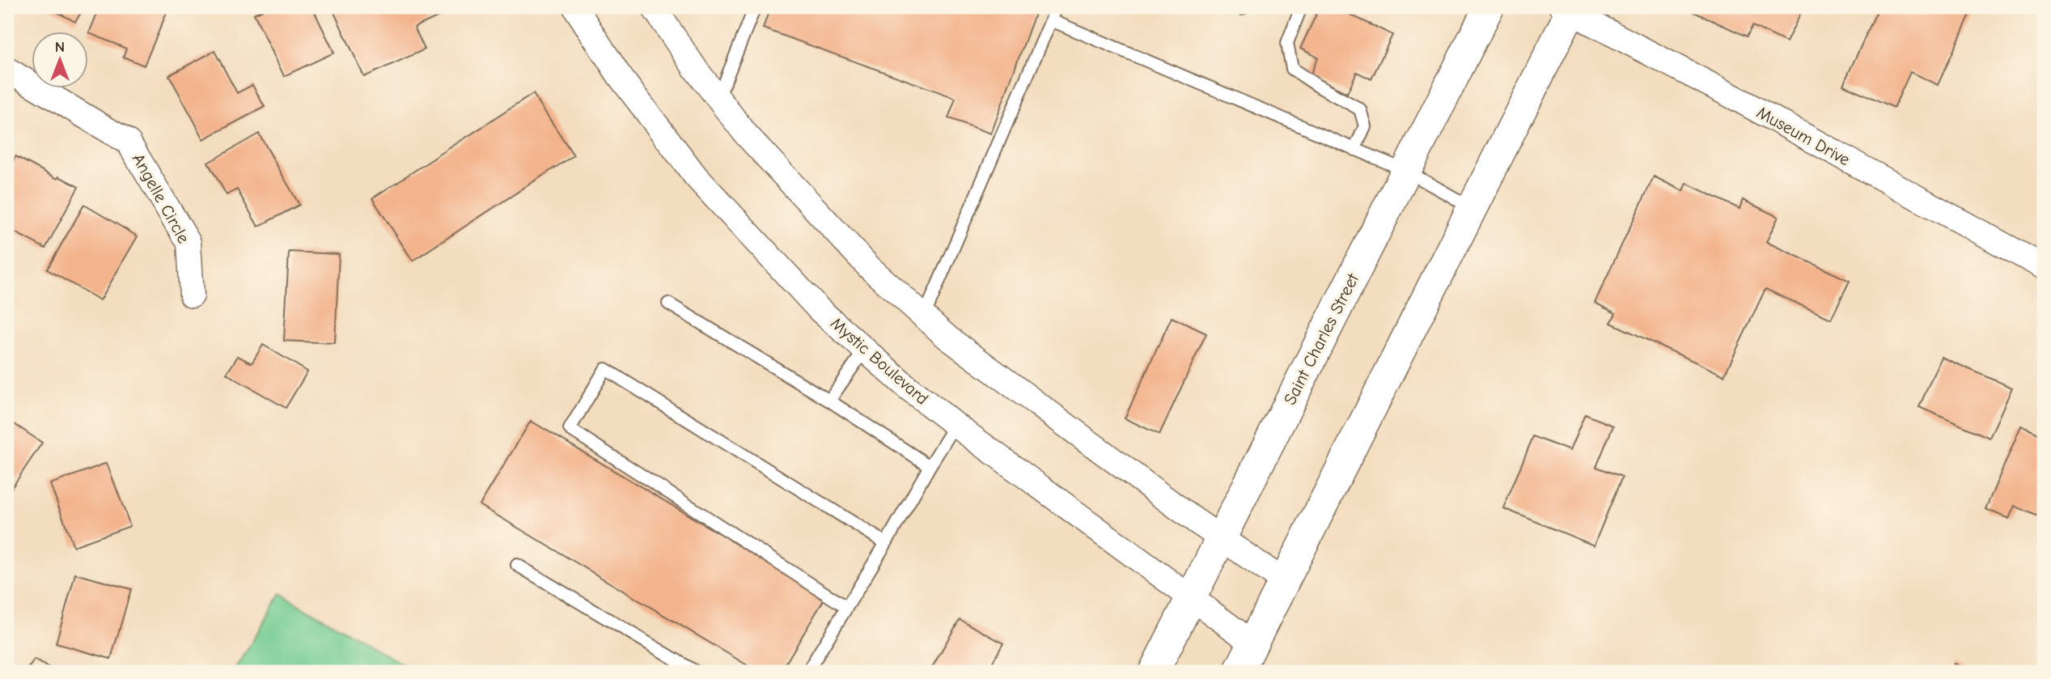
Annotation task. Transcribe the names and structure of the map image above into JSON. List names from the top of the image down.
{
  "streets": {
    "street": [
      "Museum Drive",
      "Angelle Circle",
      "Saint Charles Street",
      "Mystic Boulevard"
    ]
  },
  "crossings": [
    ["Saint Charles Street", "Mystic Boulevard"]
  ],
  "north": "top"
}
